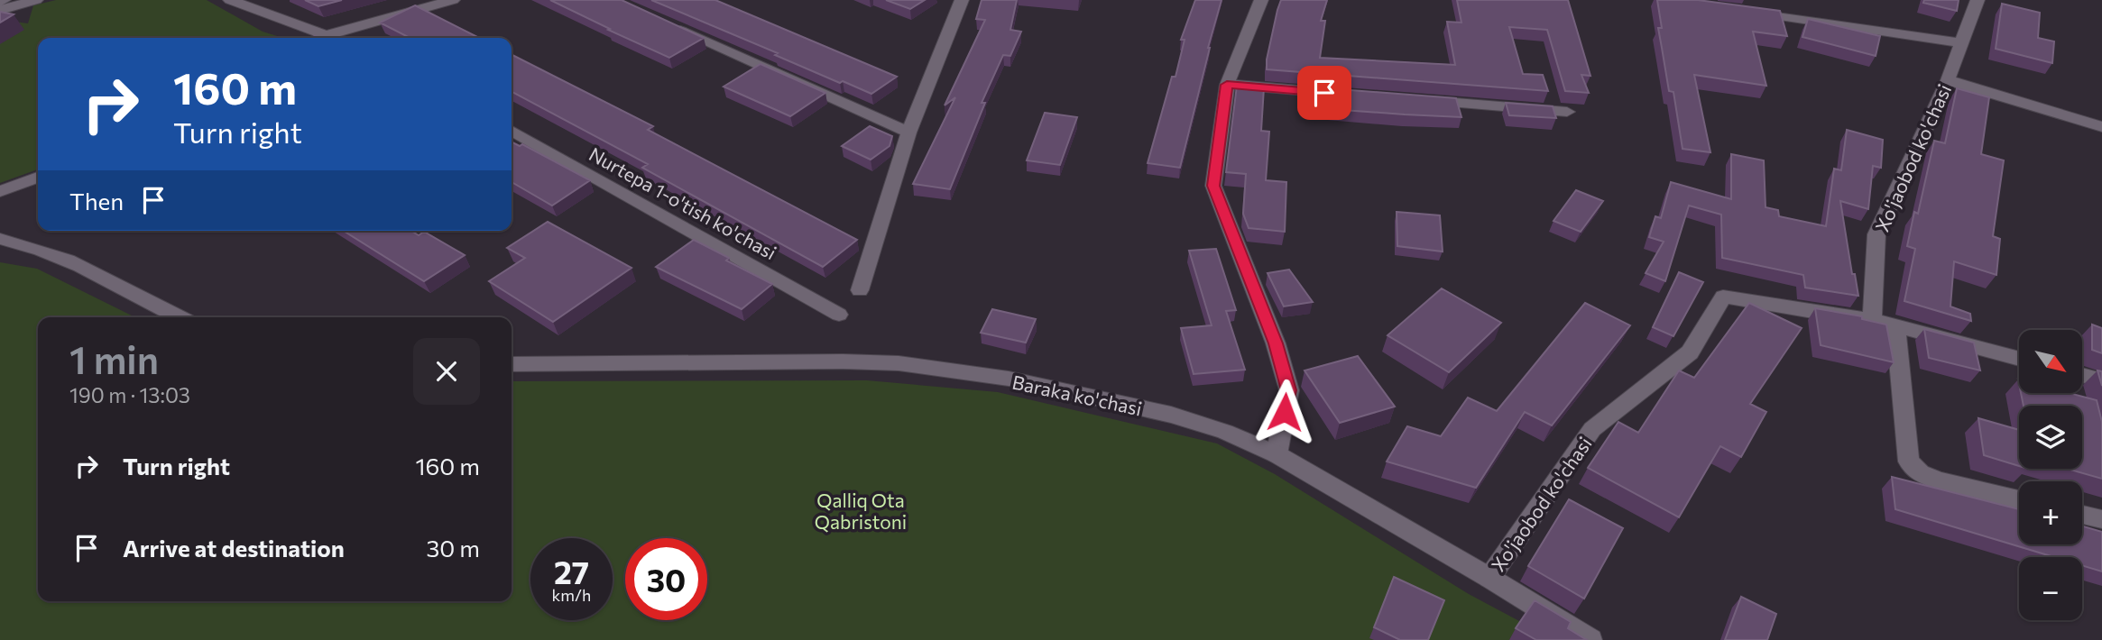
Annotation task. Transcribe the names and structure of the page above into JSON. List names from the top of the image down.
{
  "streets": {
    "street": ["Xo'jaobod ko'chasi", "Nurtepa 1-o'tish ko'chasi", "Baraka ko'chasi"]
  },
  "crossings": [
    ["Xo'jaobod ko'chasi", "Baraka ko'chasi"]
  ],
  "parks": ["Qalliq Ota Qabristoni"],
  "north": "bottom right",
  "page": {
    "turn": ["160 m", "Turn right"],
    "then": "Then",
    "heading": ["1 min", "190 m · 13:03"],
    "map_buttons": ["+", "−"],
    "list": [
      {
        "name": "Turn right",
        "value": "160 m"
      },
      {
        "name": "Arrive at destination",
        "value": "30 m"
      }
    ],
    "speed": "27 km/h",
    "limit": "30"
  }
}
